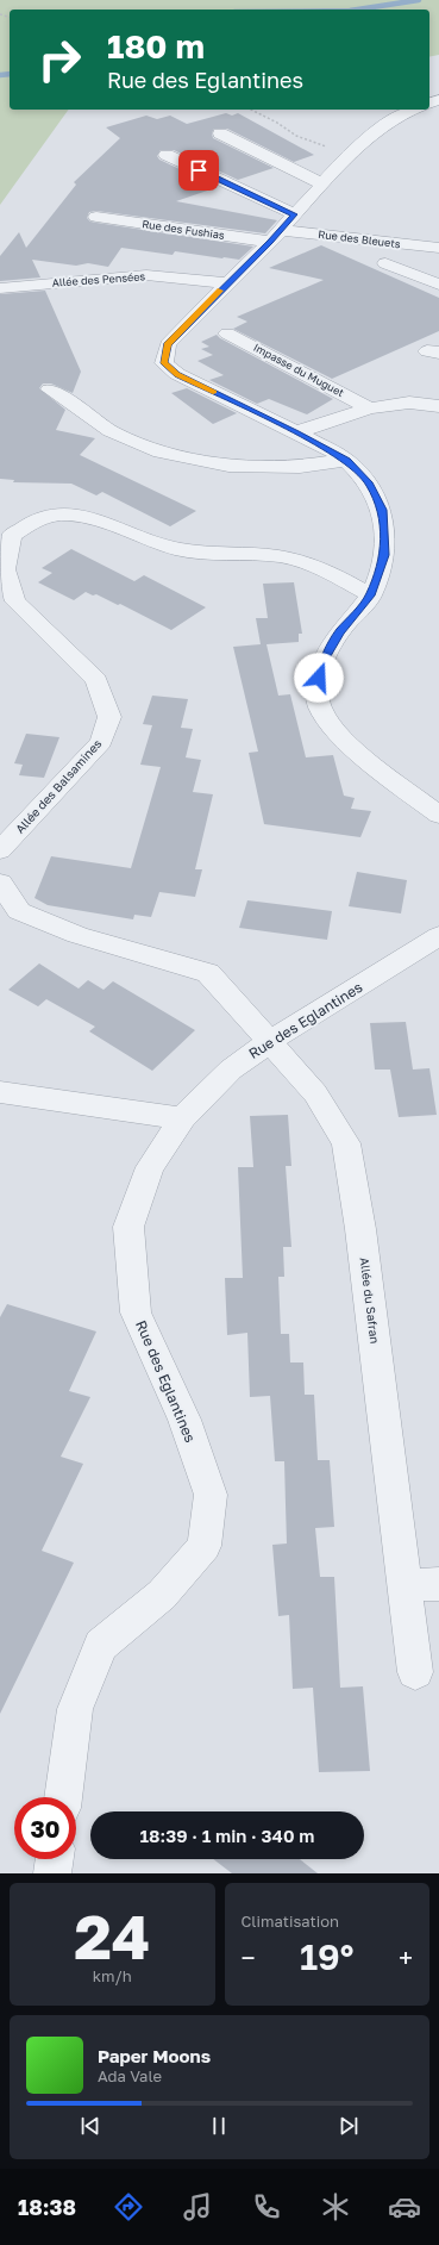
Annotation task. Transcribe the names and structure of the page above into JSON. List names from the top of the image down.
{
  "streets": {
    "street": [
      "Rue des Fushias",
      "Rue des Bleuets",
      "Allée des Pensées",
      "Impasse du Muguet",
      "Allée des Balsamines",
      "Rue des Eglantines",
      "Allée du Safran"
    ]
  },
  "crossings": [
    ["Rue des Fushias", "Rue des Bleuets"],
    ["Rue des Eglantines", "Allée du Safran"]
  ],
  "page": {
    "turn": ["180 m", "Rue des Eglantines"],
    "limit": "30",
    "trip": "18:39 · 1 min · 340 m",
    "tile": [
      ["24", "km/h"],
      "Climatisation"
    ],
    "heat": ["−", "19°", "+"],
    "song": ["Paper Moons", "Ada Vale"],
    "tabs": "18:38"
  }
}
